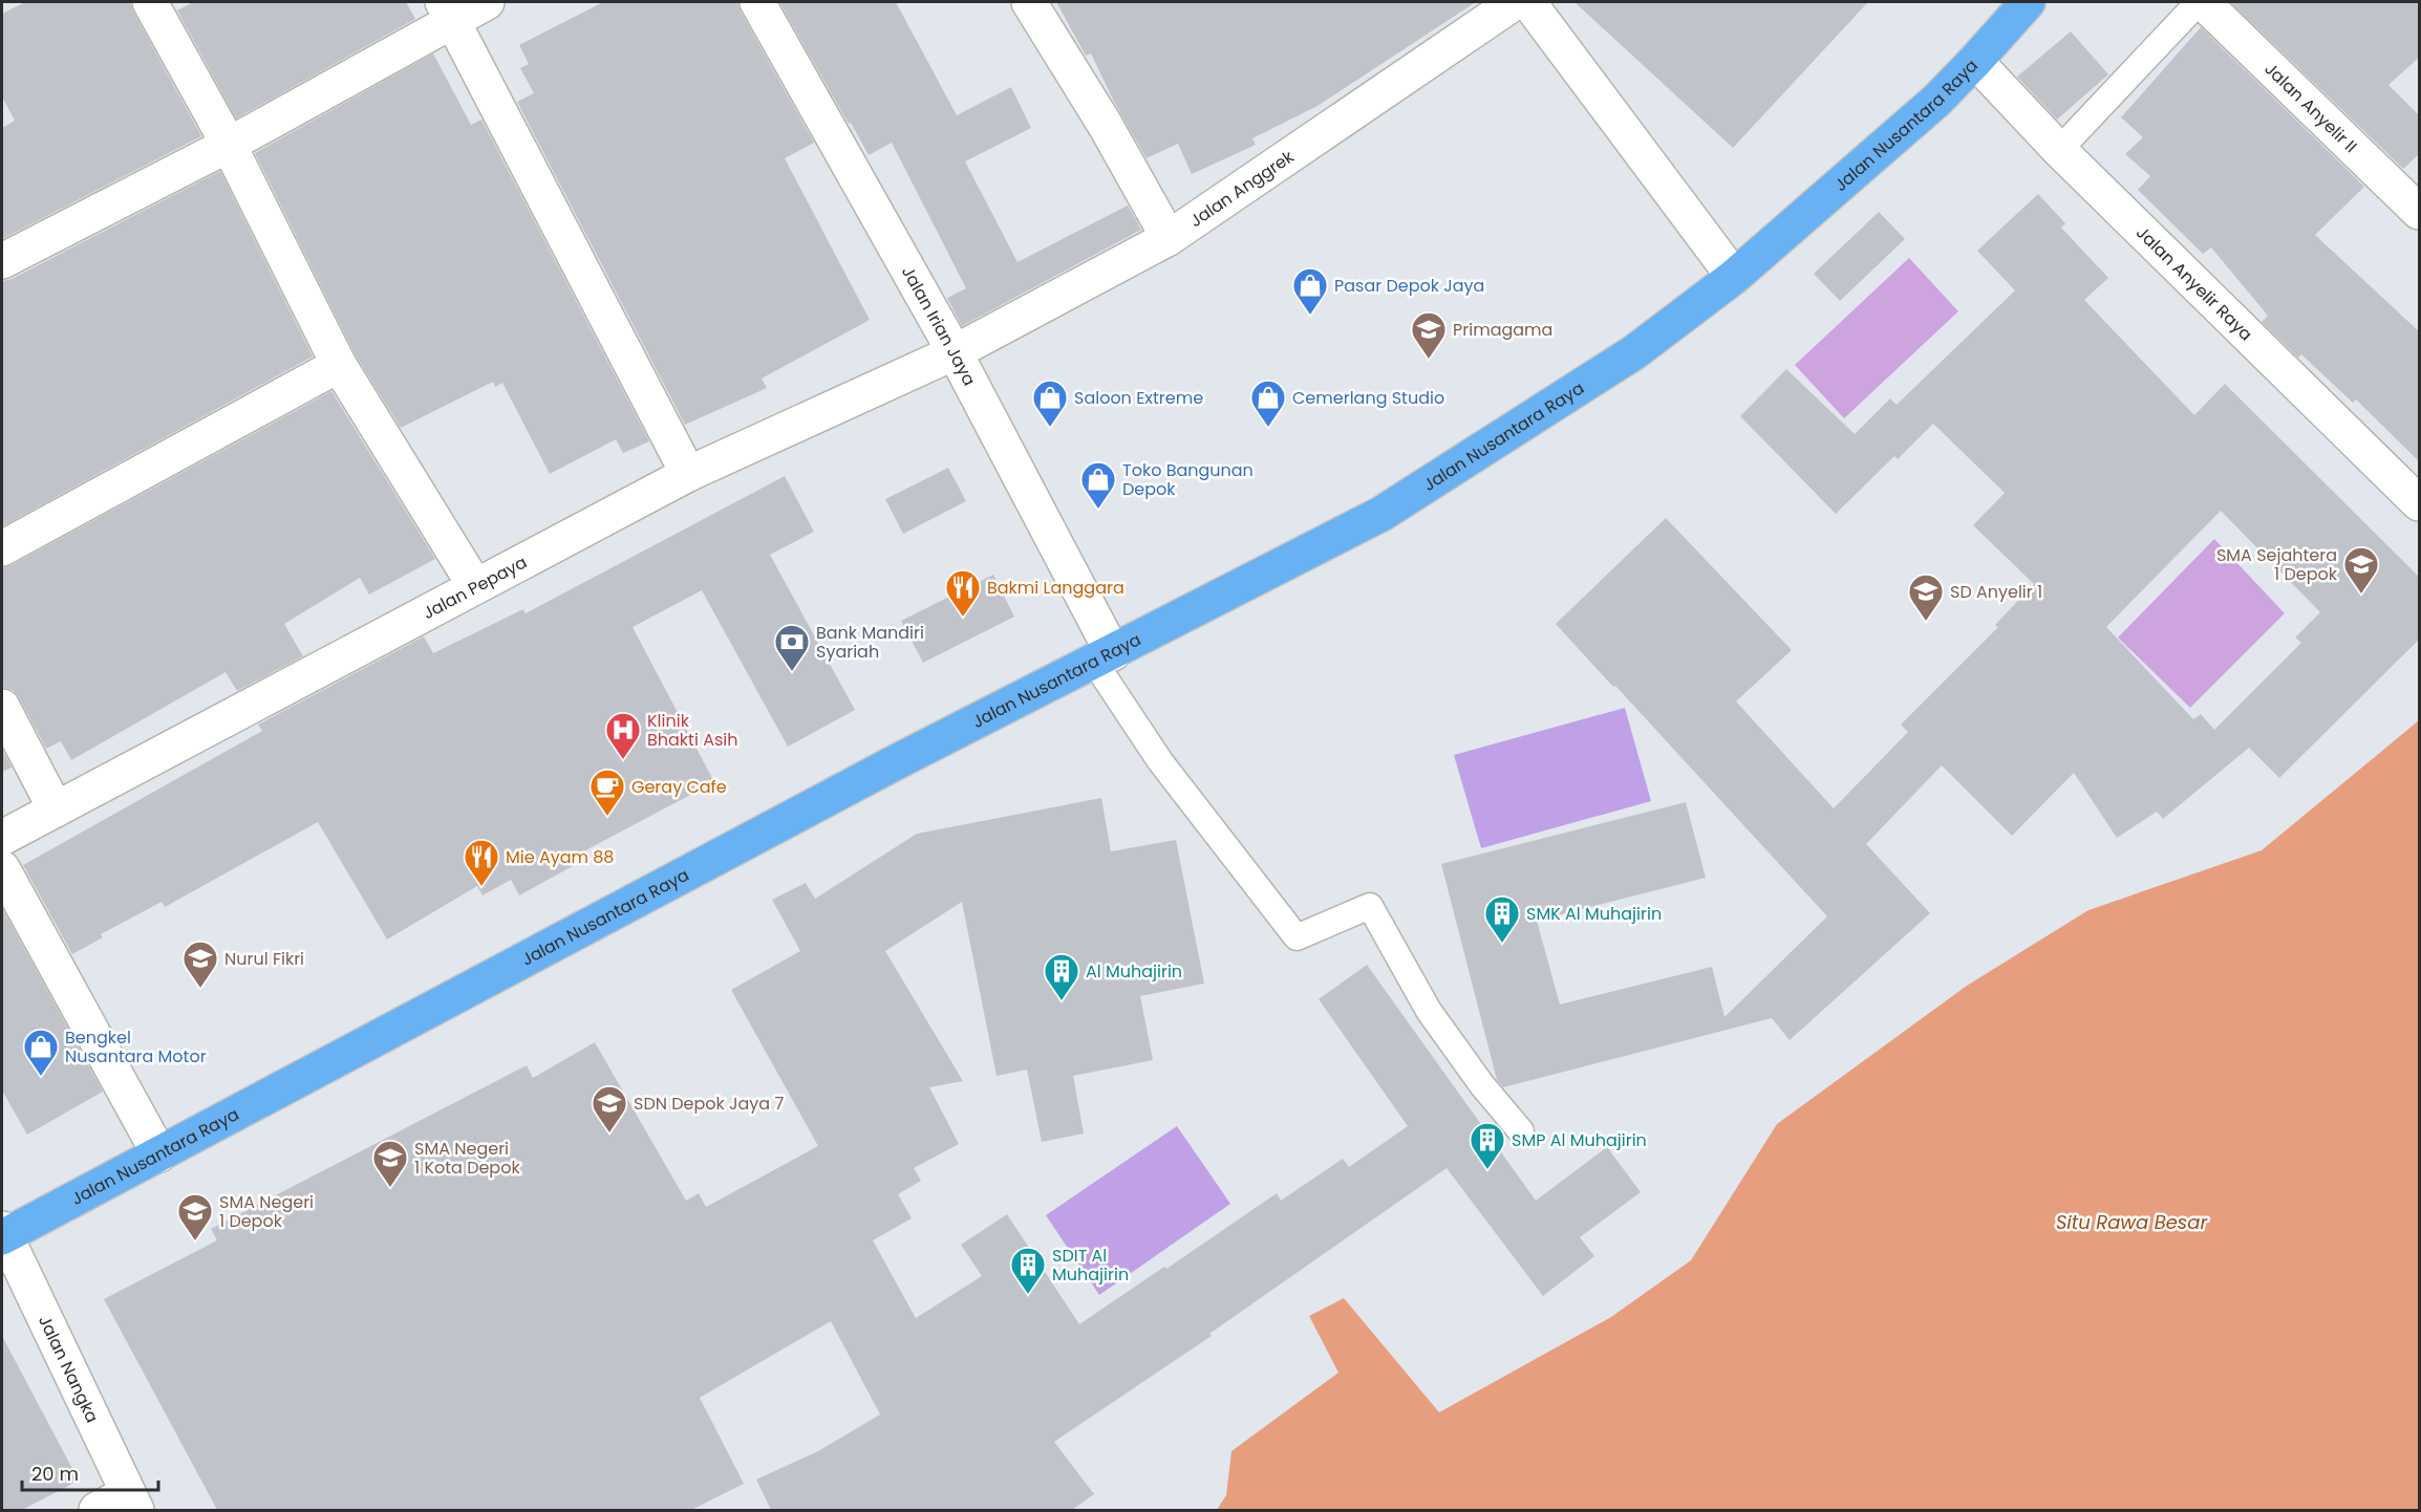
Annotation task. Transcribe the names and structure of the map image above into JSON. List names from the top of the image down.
{
  "streets": {
    "highway": ["Jalan Nusantara Raya"],
    "street": [
      "Jalan Anyelir II",
      "Jalan Anggrek",
      "Jalan Anyelir Raya",
      "Jalan Irian Jaya",
      "Jalan Pepaya",
      "Jalan Nangka"
    ]
  },
  "crossings": [
    ["Jalan Nusantara Raya", "Jalan Anyelir Raya"],
    ["Jalan Nusantara Raya", "Jalan Irian Jaya"],
    ["Jalan Nusantara Raya", "Jalan Nangka"],
    ["Jalan Anggrek", "Jalan Irian Jaya"],
    ["Jalan Anggrek", "Jalan Pepaya"],
    ["Jalan Irian Jaya", "Jalan Pepaya"]
  ],
  "water": ["Situ Rawa Besar"],
  "places": {
    "shop": [
      "Pasar Depok Jaya",
      "Saloon Extreme",
      "Cemerlang Studio",
      "Toko Bangunan Depok",
      "Bengkel Nusantara Motor"
    ],
    "school or university": [
      "Primagama",
      "SMA Sejahtera 1 Depok",
      "SD Anyelir 1",
      "Nurul Fikri",
      "SDN Depok Jaya 7",
      "SMA Negeri 1 Kota Depok",
      "SMA Negeri 1 Depok"
    ],
    "restaurant": ["Bakmi Langgara", "Mie Ayam 88"],
    "bank": ["Bank Mandiri Syariah"],
    "hospital": ["Klinik Bhakti Asih"],
    "cafe": ["Geray Cafe"],
    "building": [
      "SMK Al Muhajirin",
      "Al Muhajirin",
      "SMP Al Muhajirin",
      "SDIT Al Muhajirin"
    ]
  },
  "scale_bar": "20 m"
}
